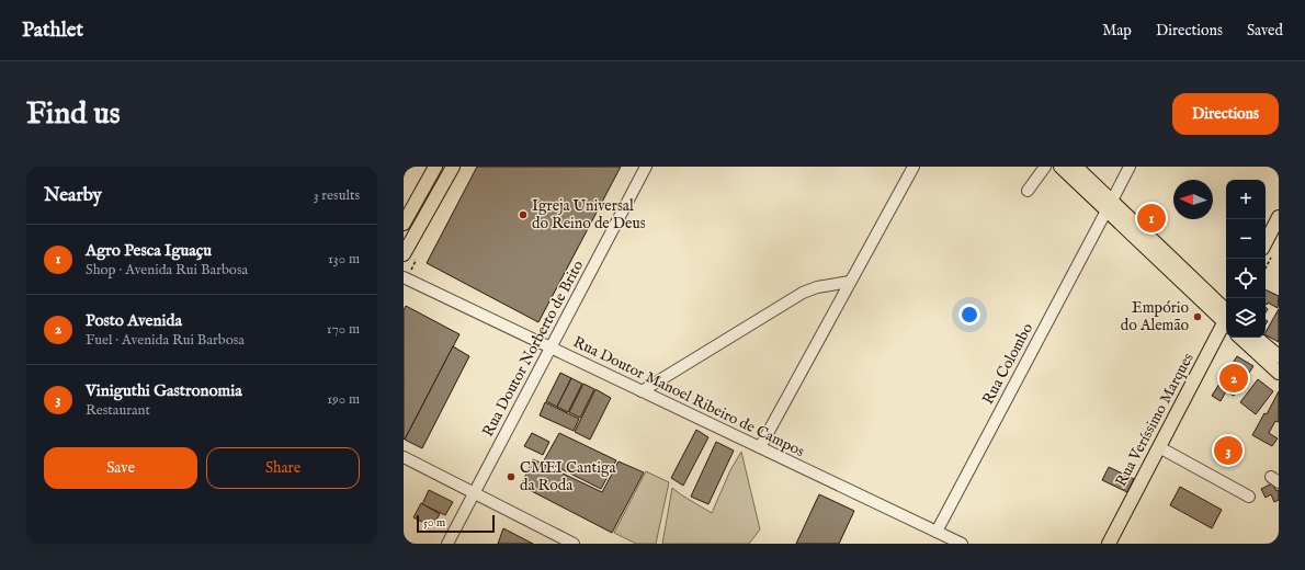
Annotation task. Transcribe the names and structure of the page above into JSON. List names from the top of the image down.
{
  "streets": {
    "main road": ["Rua Veríssimo Marques"],
    "street": ["Rua Doutor Norberto de Brito", "Rua Colombo", "Rua Doutor Manoel Ribeiro de Campos"]
  },
  "crossings": [
    ["Rua Doutor Norberto de Brito", "Rua Doutor Manoel Ribeiro de Campos"],
    ["Rua Colombo", "Rua Doutor Manoel Ribeiro de Campos"]
  ],
  "places": ["Igreja Universal do Reino de Deus", "Empório do Alemão", "CMEI Cantiga da Roda"],
  "scale_bar": "50 m",
  "north": "left",
  "page": {
    "header": "Pathlet",
    "nav": ["Map", "Directions", "Saved"],
    "buttons": [
      "Directions",
      ["Save", "Share"]
    ],
    "title": "Find us",
    "heading": ["Nearby", "3 results"],
    "map_buttons": ["+", "−"],
    "pins": ["1", "2", "3"],
    "list": [
      {
        "mark": "1",
        "name": "Agro Pesca Iguaçu",
        "note": "Shop · Avenida Rui Barbosa",
        "value": "130 m"
      },
      {
        "mark": "2",
        "name": "Posto Avenida",
        "note": "Fuel · Avenida Rui Barbosa",
        "value": "170 m"
      },
      {
        "mark": "3",
        "name": "Viniguthi Gastronomia",
        "note": "Restaurant",
        "value": "190 m"
      }
    ],
    "scale": "50 m"
  }
}
